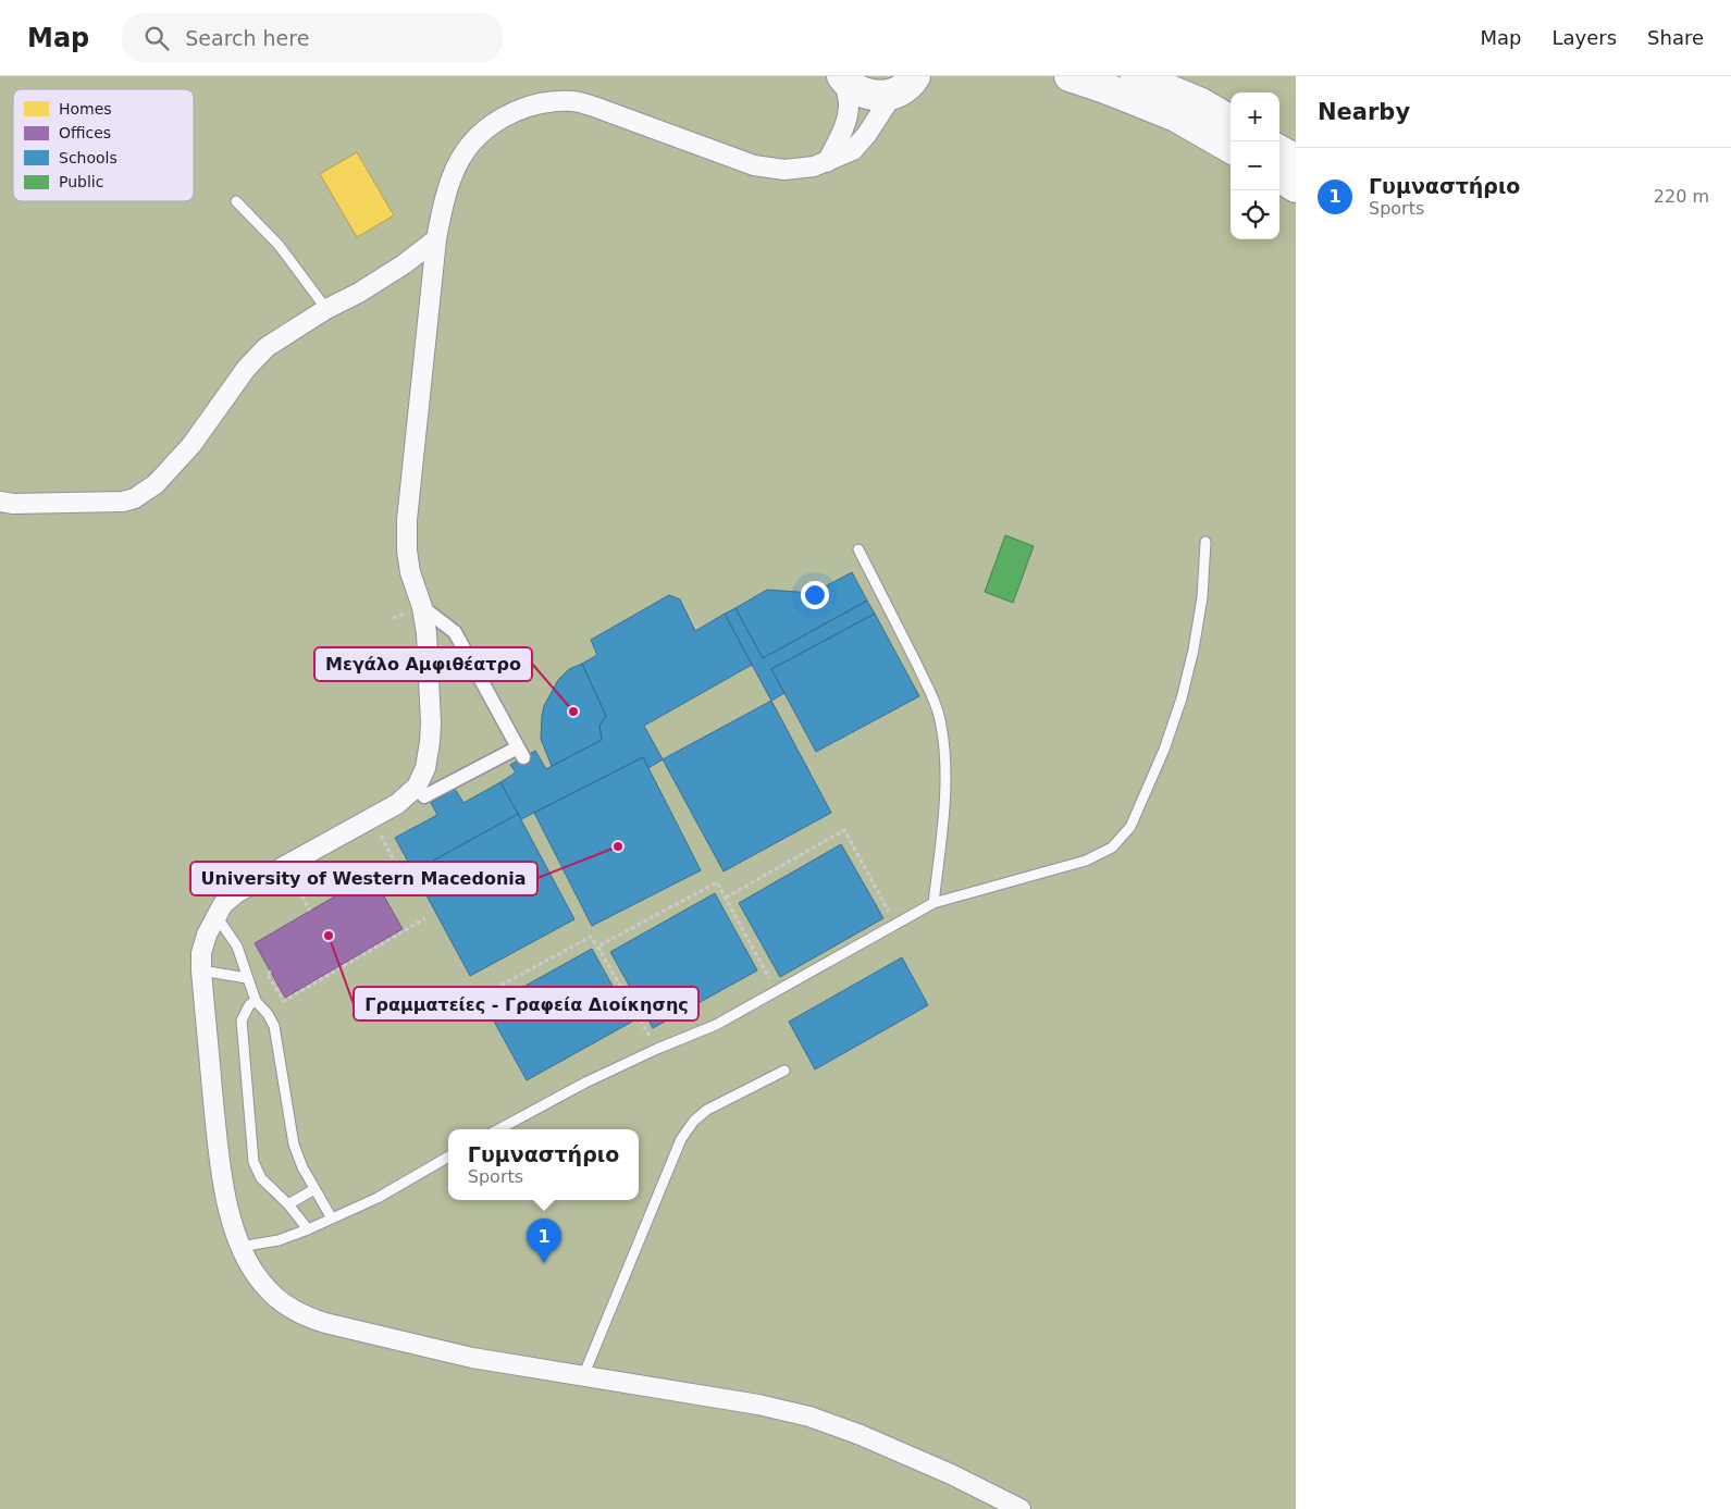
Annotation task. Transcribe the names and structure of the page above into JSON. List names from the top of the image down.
{
  "places": ["Μεγάλο Αμφιθέατρο", "University of Western Macedonia", "Γραμματείες - Γραφεία Διοίκησης"],
  "legend": [
    "Homes",
    "Offices",
    "Schools",
    "Public"
  ],
  "page": {
    "header": "Map",
    "search": "Search here",
    "nav": ["Map", "Layers", "Share"],
    "heading": "Nearby",
    "map_buttons": ["+", "−"],
    "list": [
      {
        "mark": "1",
        "name": "Γυμναστήριο",
        "note": "Sports",
        "value": "220 m"
      }
    ],
    "popup": ["Γυμναστήριο", "Sports"],
    "pins": "1"
  }
}
